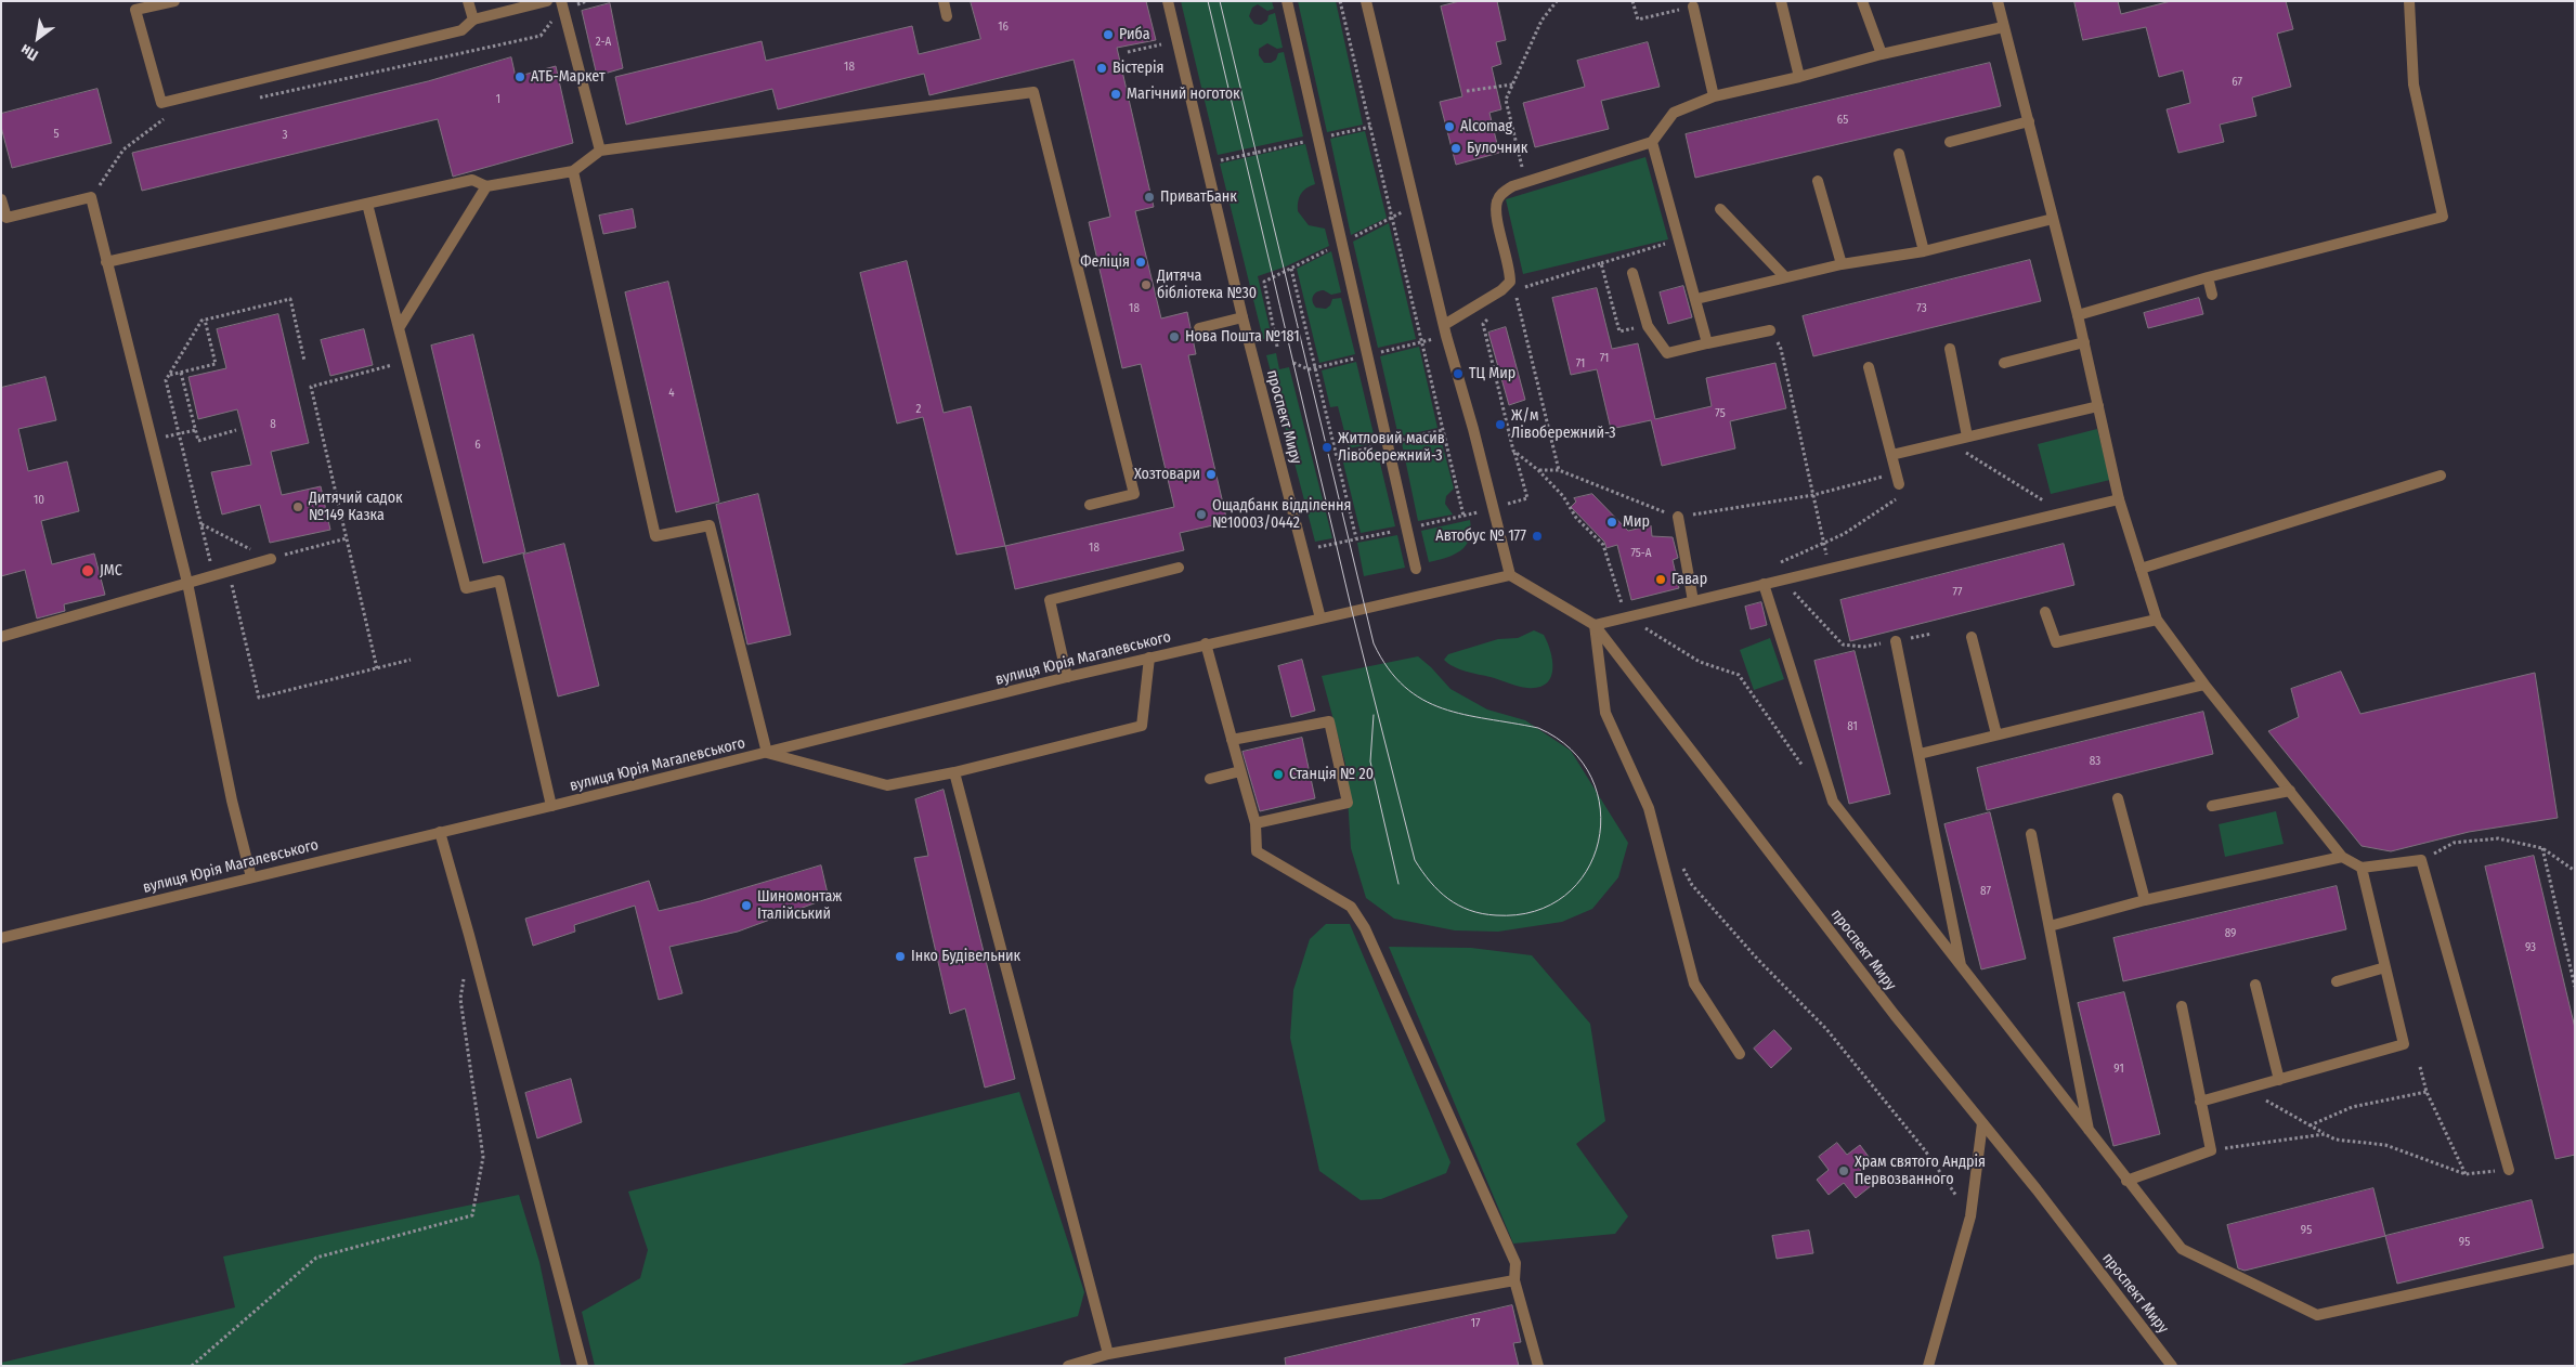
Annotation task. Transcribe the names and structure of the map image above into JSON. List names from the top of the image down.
{
  "streets": {
    "street": ["проспект Миру", "вулиця Юрія Магалевського"]
  },
  "crossings": [
    ["проспект Миру", "вулиця Юрія Магалевського"]
  ],
  "places": [
    "Риба",
    "Вістерія",
    "АТБ-Маркет",
    "Магічний ноготок",
    "Alcomag",
    "Булочник",
    "ПриватБанк",
    "Феліція",
    "Дитяча бібліотека №30",
    "Нова Пошта №181",
    "ТЦ Мир",
    "Ж/м Лівобережний-3",
    "Житловий масив Лівобережний-3",
    "Хозтовари",
    "Дитячий садок №149 Казка",
    "Ощадбанк відділення №10003/0442",
    "Мир",
    "Автобус № 177",
    "JMC",
    "Гавар",
    "Станція № 20",
    "Шиномонтаж Італійський",
    "Інко Будівельник",
    "Храм святого Андрія Первозванного"
  ],
  "house_numbers": [
    "16",
    "2-А",
    "18",
    "67",
    "1",
    "65",
    "5",
    "3",
    "18",
    "73",
    "71",
    "71",
    "4",
    "2",
    "75",
    "8",
    "6",
    "10",
    "18",
    "75-А",
    "77",
    "81",
    "83",
    "87",
    "89",
    "93",
    "91",
    "95",
    "95",
    "17"
  ],
  "north": "bottom left"
}
